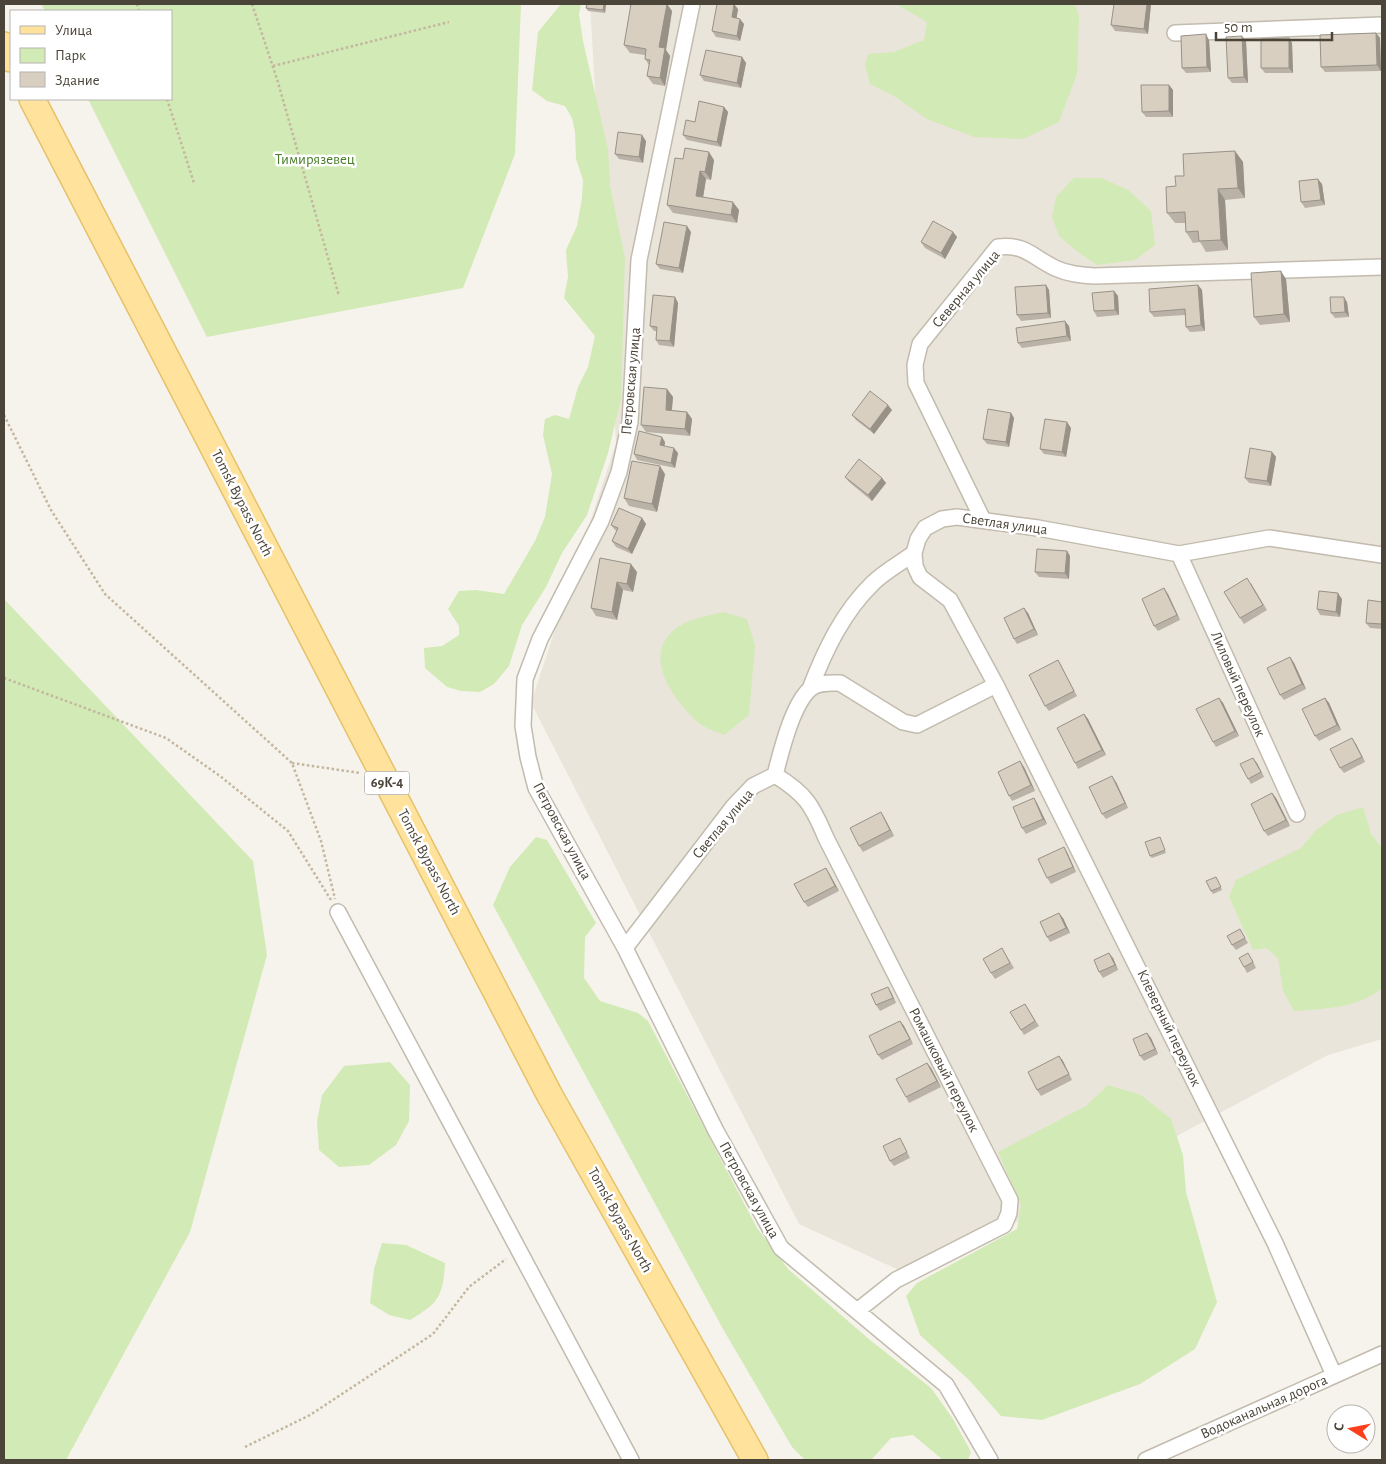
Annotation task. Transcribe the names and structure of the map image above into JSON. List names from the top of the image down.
{
  "streets": {
    "main road": ["Tomsk Bypass North", "69К-4"],
    "street": [
      "Северная улица",
      "Петровская улица",
      "Светлая улица",
      "Лиловый переулок",
      "Клеверный переулок",
      "Ромашковый переулок",
      "Водоканальная дорога"
    ]
  },
  "crossings": [
    ["Северная улица", "Светлая улица"],
    ["Петровская улица", "Светлая улица"],
    ["Петровская улица", "Ромашковый переулок"],
    ["Светлая улица", "Лиловый переулок"],
    ["Светлая улица", "Ромашковый переулок"],
    ["Клеверный переулок", "Водоканальная дорога"]
  ],
  "parks": ["Тимирязевец"],
  "legend": ["Улица", "Парк", "Здание"],
  "scale_bar": "50 m",
  "north": "left"
}
